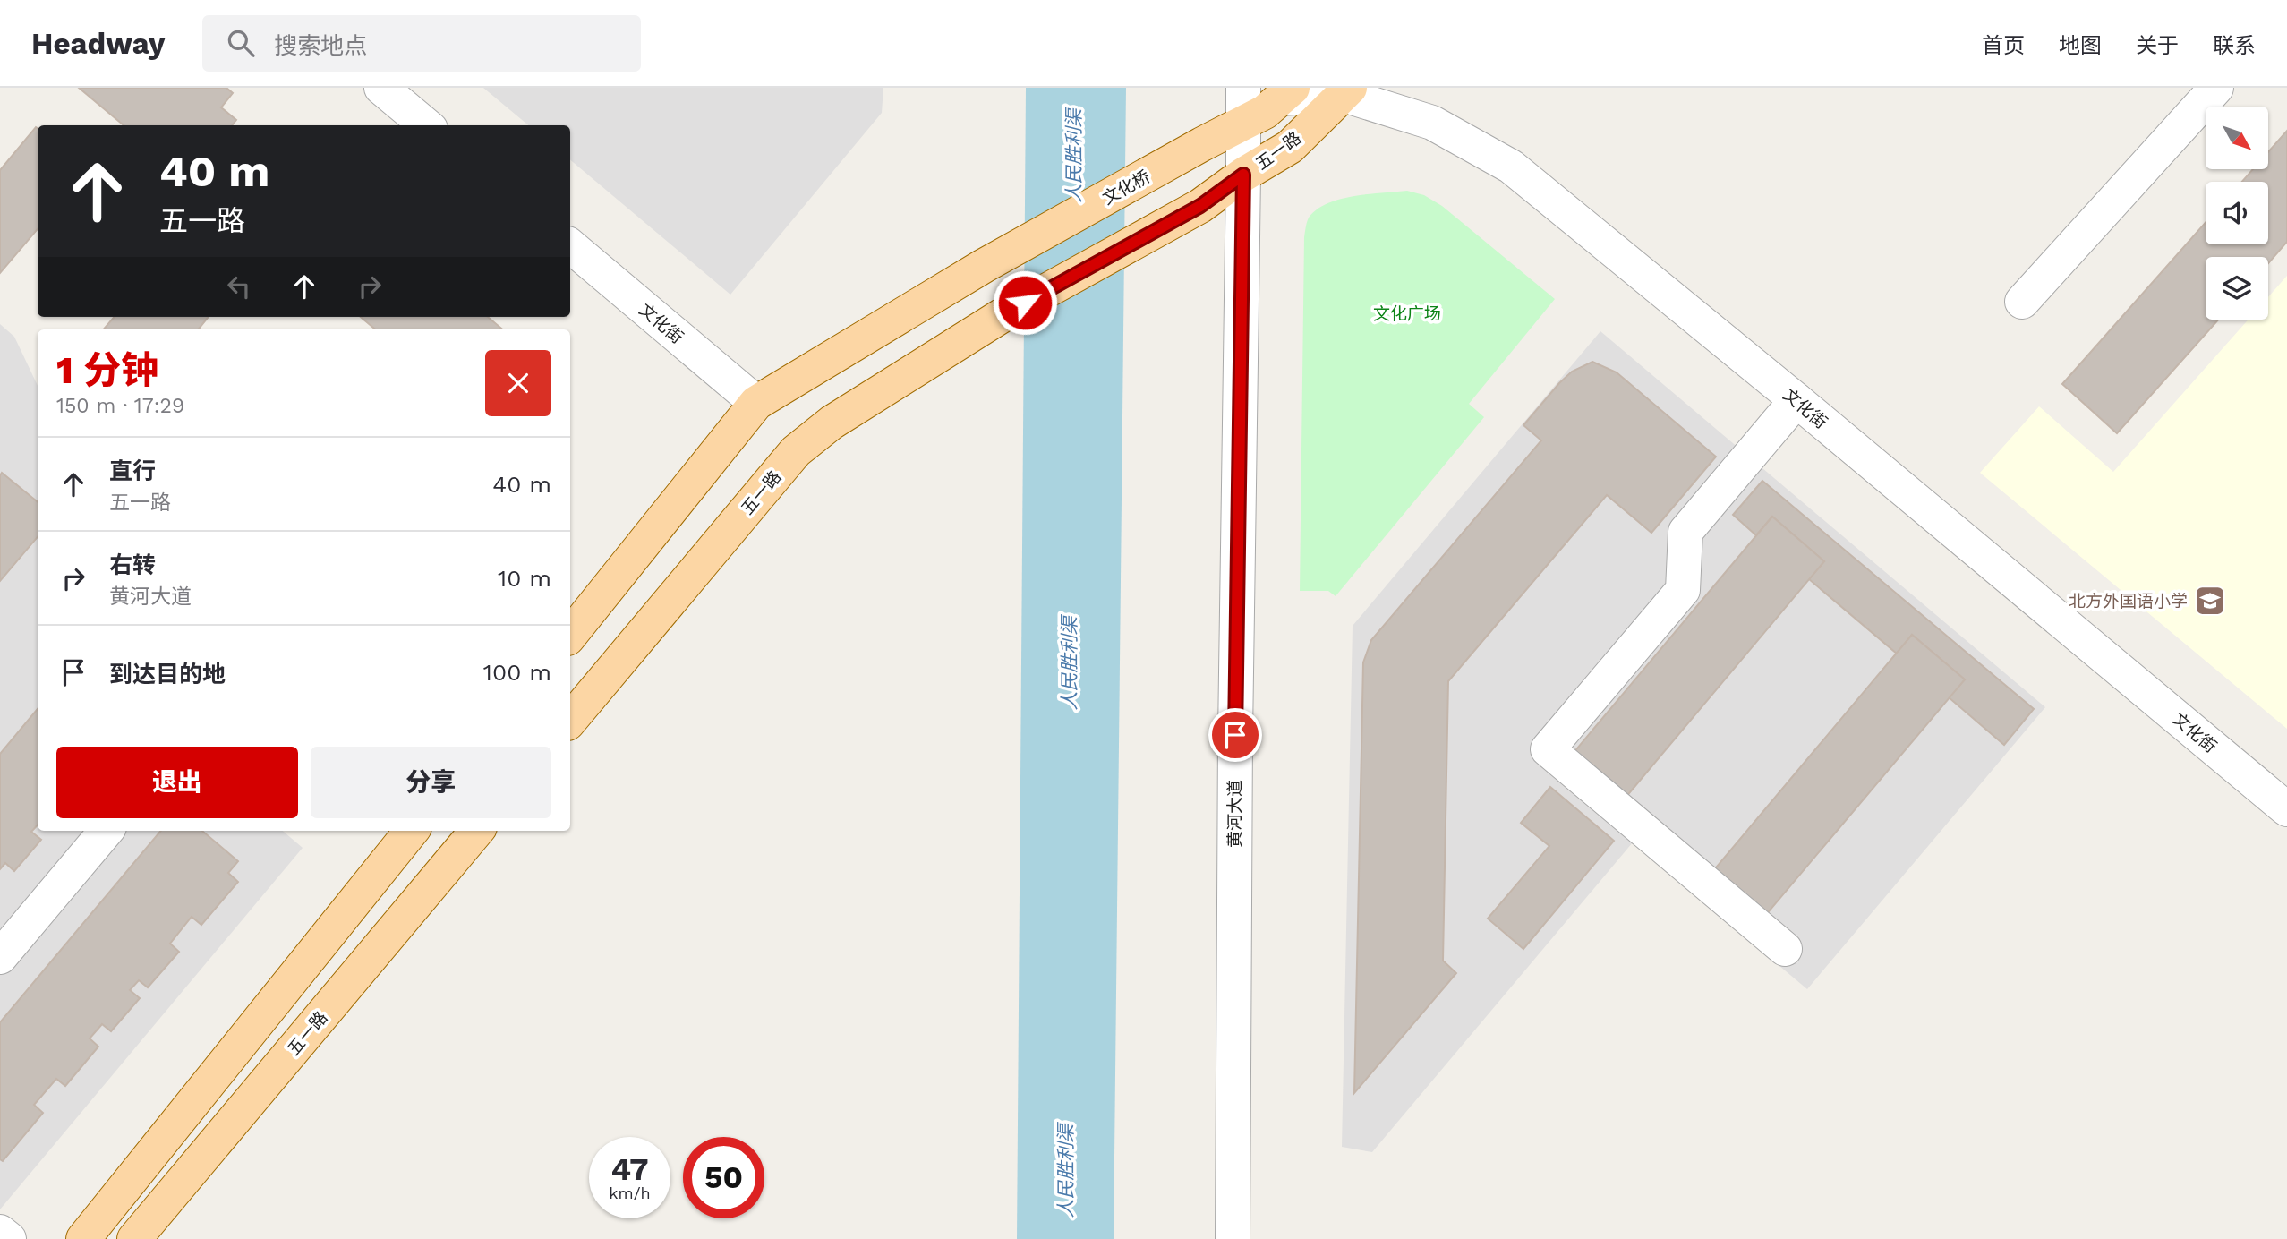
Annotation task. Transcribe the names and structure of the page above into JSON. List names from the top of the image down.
{
  "streets": {
    "main road": ["五一路", "文化桥"],
    "street": ["文化街", "黄河大道"]
  },
  "crossings": [
    ["五一路", "文化街"],
    ["五一路", "黄河大道"],
    ["文化桥", "文化街"],
    ["文化桥", "黄河大道"]
  ],
  "water": ["人民胜利渠"],
  "parks": ["文化广场"],
  "places": {
    "school or university": ["北方外国语小学"]
  },
  "north": "bottom right",
  "page": {
    "header": "Headway",
    "search": "搜索地点",
    "nav": [
      "首页",
      "地图",
      "关于",
      "联系"
    ],
    "turn": ["40 m", "五一路"],
    "heading": ["1 分钟", "150 m · 17:29"],
    "list": [
      {
        "name": "直行",
        "note": "五一路",
        "value": "40 m"
      },
      {
        "name": "右转",
        "note": "黄河大道",
        "value": "10 m"
      },
      {
        "name": "到达目的地",
        "value": "100 m"
      }
    ],
    "buttons": ["退出", "分享"],
    "speed": "47 km/h",
    "limit": "50"
  }
}
